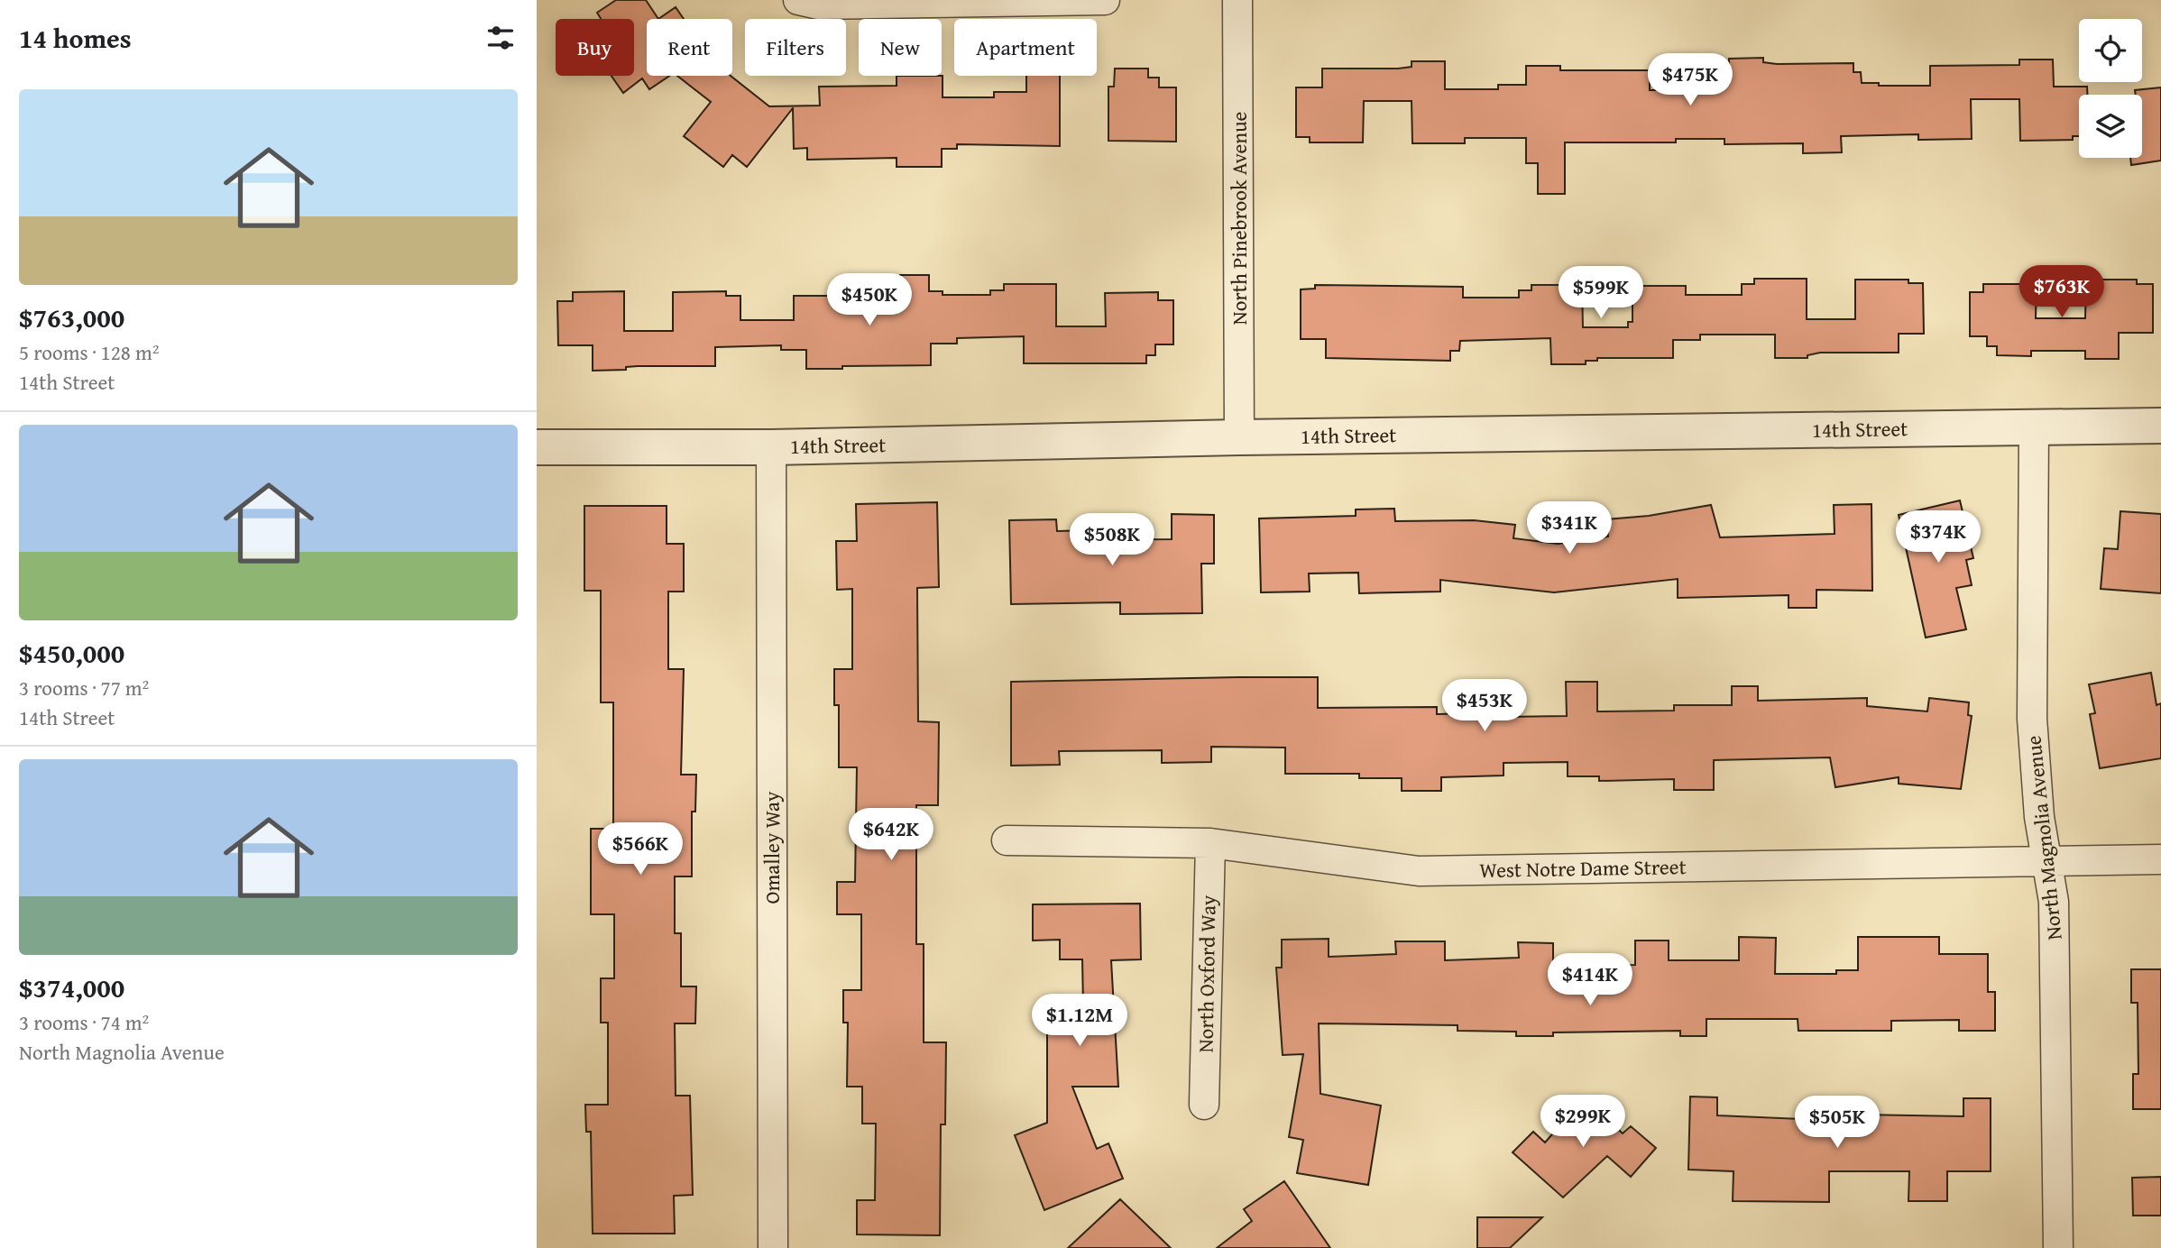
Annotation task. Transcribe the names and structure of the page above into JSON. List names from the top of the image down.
{
  "streets": {
    "street": [
      "North Pinebrook Avenue",
      "14th Street",
      "North Magnolia Avenue",
      "Omalley Way",
      "West Notre Dame Street",
      "North Oxford Way"
    ]
  },
  "crossings": [
    ["North Pinebrook Avenue", "14th Street"],
    ["14th Street", "North Magnolia Avenue"],
    ["14th Street", "Omalley Way"],
    ["North Magnolia Avenue", "West Notre Dame Street"],
    ["West Notre Dame Street", "North Oxford Way"]
  ],
  "page": {
    "heading": "14 homes",
    "chip": [
      "Buy",
      "Rent",
      "Filters",
      "New",
      "Apartment"
    ],
    "price": [
      "$475K",
      "$763K",
      "$599K",
      "$450K",
      "$341K",
      "$374K",
      "$508K",
      "$453K",
      "$642K",
      "$566K",
      "$414K",
      "$1.12M",
      "$299K",
      "$505K"
    ],
    "list": [
      {
        "name": "$763,000",
        "note": "5 rooms · 128 m² · 14th Street"
      },
      {
        "name": "$450,000",
        "note": "3 rooms · 77 m² · 14th Street"
      },
      {
        "name": "$374,000",
        "note": "3 rooms · 74 m² · North Magnolia Avenue"
      }
    ]
  }
}
